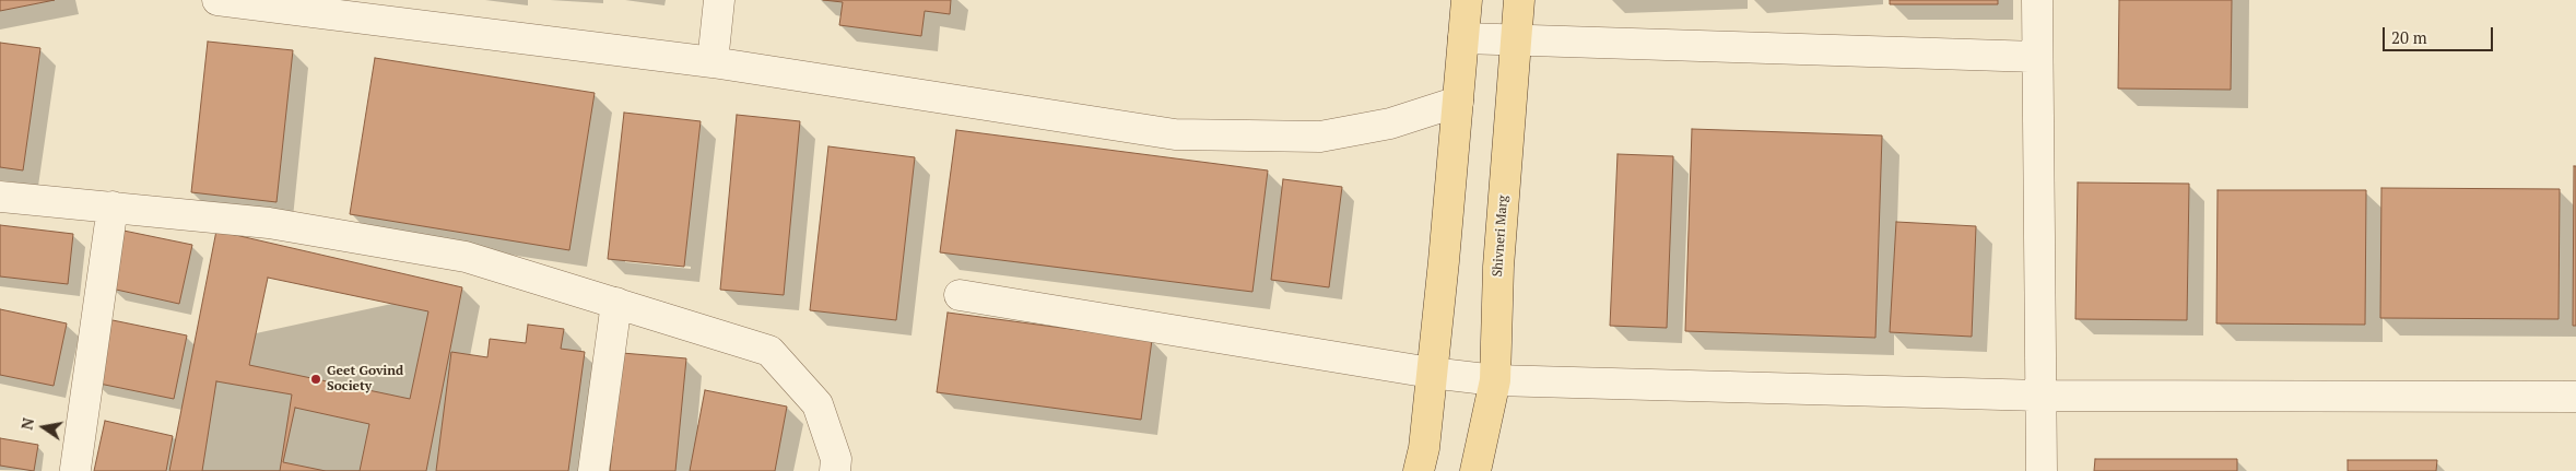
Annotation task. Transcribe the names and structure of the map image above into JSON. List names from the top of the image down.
{
  "streets": {
    "main road": ["Shivneri Marg"]
  },
  "places": ["Geet Govind Society"],
  "scale_bar": "20 m",
  "north": "left"
}
